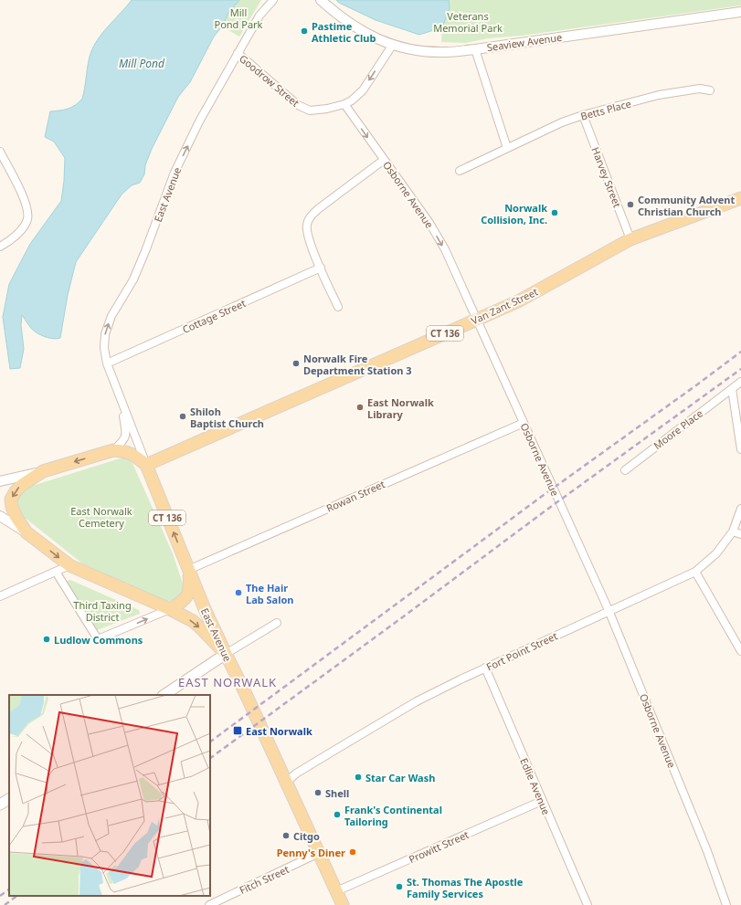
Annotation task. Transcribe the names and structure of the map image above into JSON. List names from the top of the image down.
{
  "streets": {
    "main road": ["East Avenue", "Van Zant Street", "CT 136"],
    "street": [
      "Seaview Avenue",
      "Goodrow Street",
      "Betts Place",
      "Harvey Street",
      "Osborne Avenue",
      "Cottage Street",
      "Moore Place",
      "Rowan Street",
      "Fort Point Street",
      "Edlie Avenue",
      "Prowitt Street",
      "Fitch Street"
    ]
  },
  "crossings": [
    ["Goodrow Street", "East Avenue"],
    ["Goodrow Street", "Osborne Avenue"],
    ["Betts Place", "Harvey Street"],
    ["Harvey Street", "Van Zant Street"],
    ["East Avenue", "Van Zant Street"],
    ["East Avenue", "Cottage Street"],
    ["East Avenue", "Rowan Street"],
    ["East Avenue", "Fort Point Street"],
    ["East Avenue", "Prowitt Street"],
    ["East Avenue", "Fitch Street"],
    ["Osborne Avenue", "Van Zant Street"],
    ["Osborne Avenue", "Rowan Street"],
    ["Osborne Avenue", "Fort Point Street"],
    ["Fort Point Street", "Edlie Avenue"],
    ["Edlie Avenue", "Prowitt Street"]
  ],
  "one_way": ["East Avenue"],
  "districts": ["EAST NORWALK"],
  "water": ["Mill Pond"],
  "parks": [
    "Mill Pond Park",
    "Veterans Memorial Park",
    "East Norwalk Cemetery",
    "Third Taxing District"
  ],
  "places": {
    "other": [
      "Pastime Athletic Club",
      "Community Advent Christian Church",
      "Norwalk Collision, Inc.",
      "Norwalk Fire Department Station 3",
      "East Norwalk Library",
      "Shiloh Baptist Church",
      "The Hair Lab Salon",
      "Ludlow Commons",
      "Star Car Wash",
      "Shell",
      "Frank's Continental Tailoring",
      "Citgo",
      "Penny's Diner",
      "St. Thomas The Apostle Family Services"
    ],
    "transit": ["East Norwalk"]
  }
}
